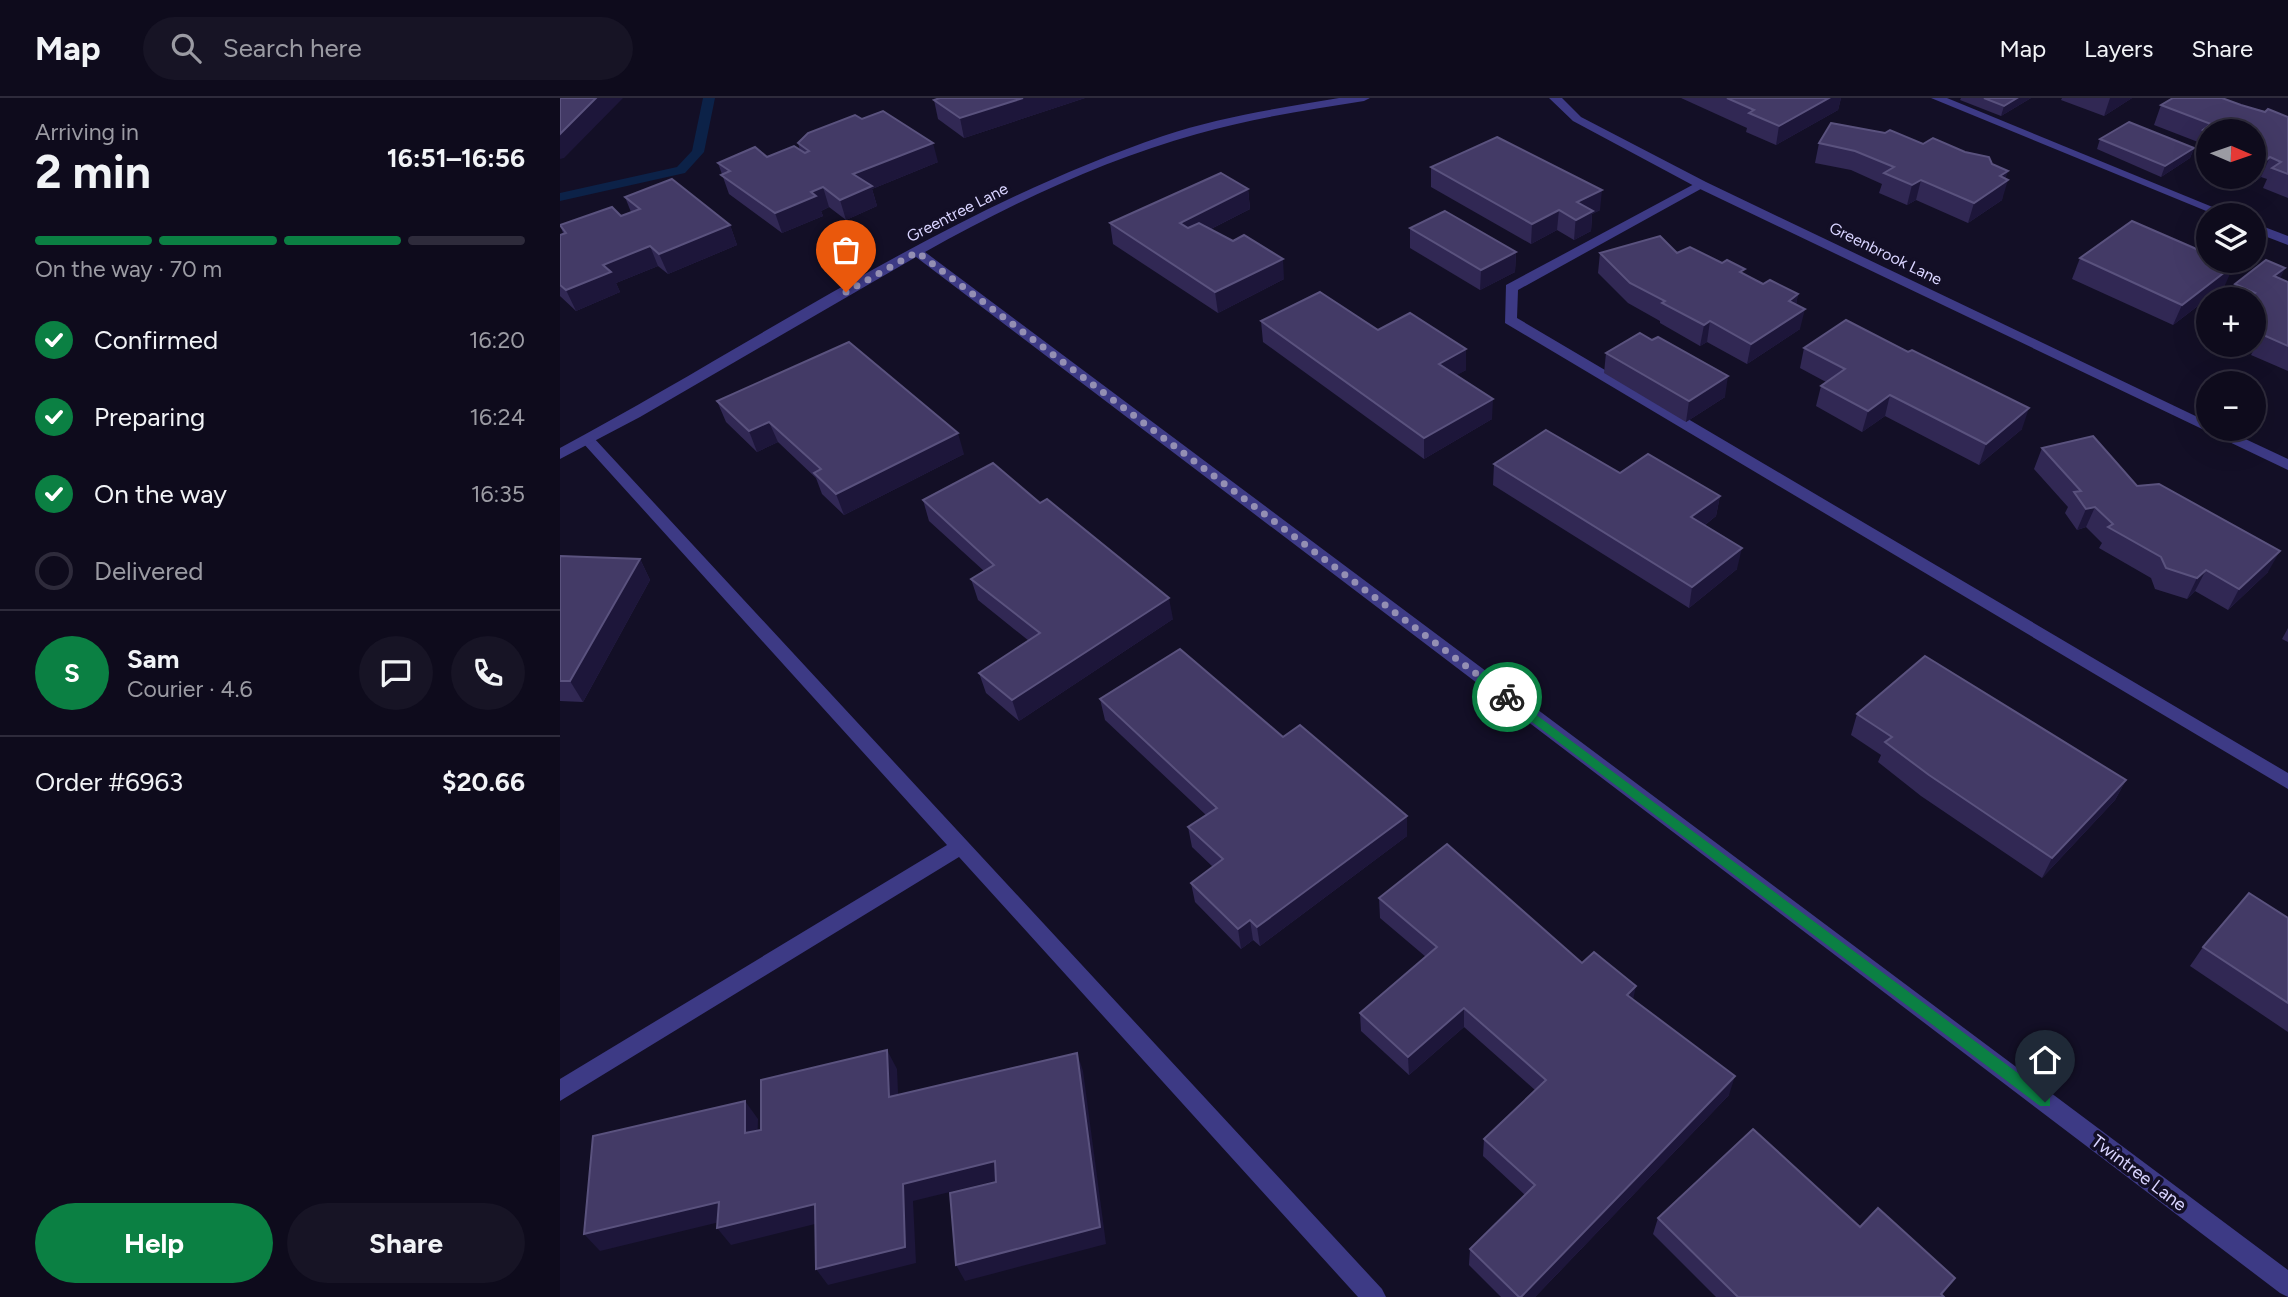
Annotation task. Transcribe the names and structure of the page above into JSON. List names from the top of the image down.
{
  "streets": {
    "street": ["Greentree Lane", "Greenbrook Lane", "Twintree Lane"]
  },
  "crossings": [
    ["Greentree Lane", "Twintree Lane"]
  ],
  "north": "right",
  "page": {
    "header": "Map",
    "search": "Search here",
    "nav": ["Map", "Layers", "Share"],
    "heading": ["2 min", "Arriving in", "16:51–16:56"],
    "panel": [
      "Sam",
      "Courier · 4.6",
      "Order #6963",
      "$20.66"
    ],
    "map_buttons": ["+", "−"],
    "bar": "On the way · 70 m",
    "list": [
      ["Confirmed", "16:20"],
      ["Preparing", "16:24"],
      ["On the way", "16:35"],
      "Delivered"
    ],
    "round": "S",
    "buttons": ["Help", "Share"]
  }
}
